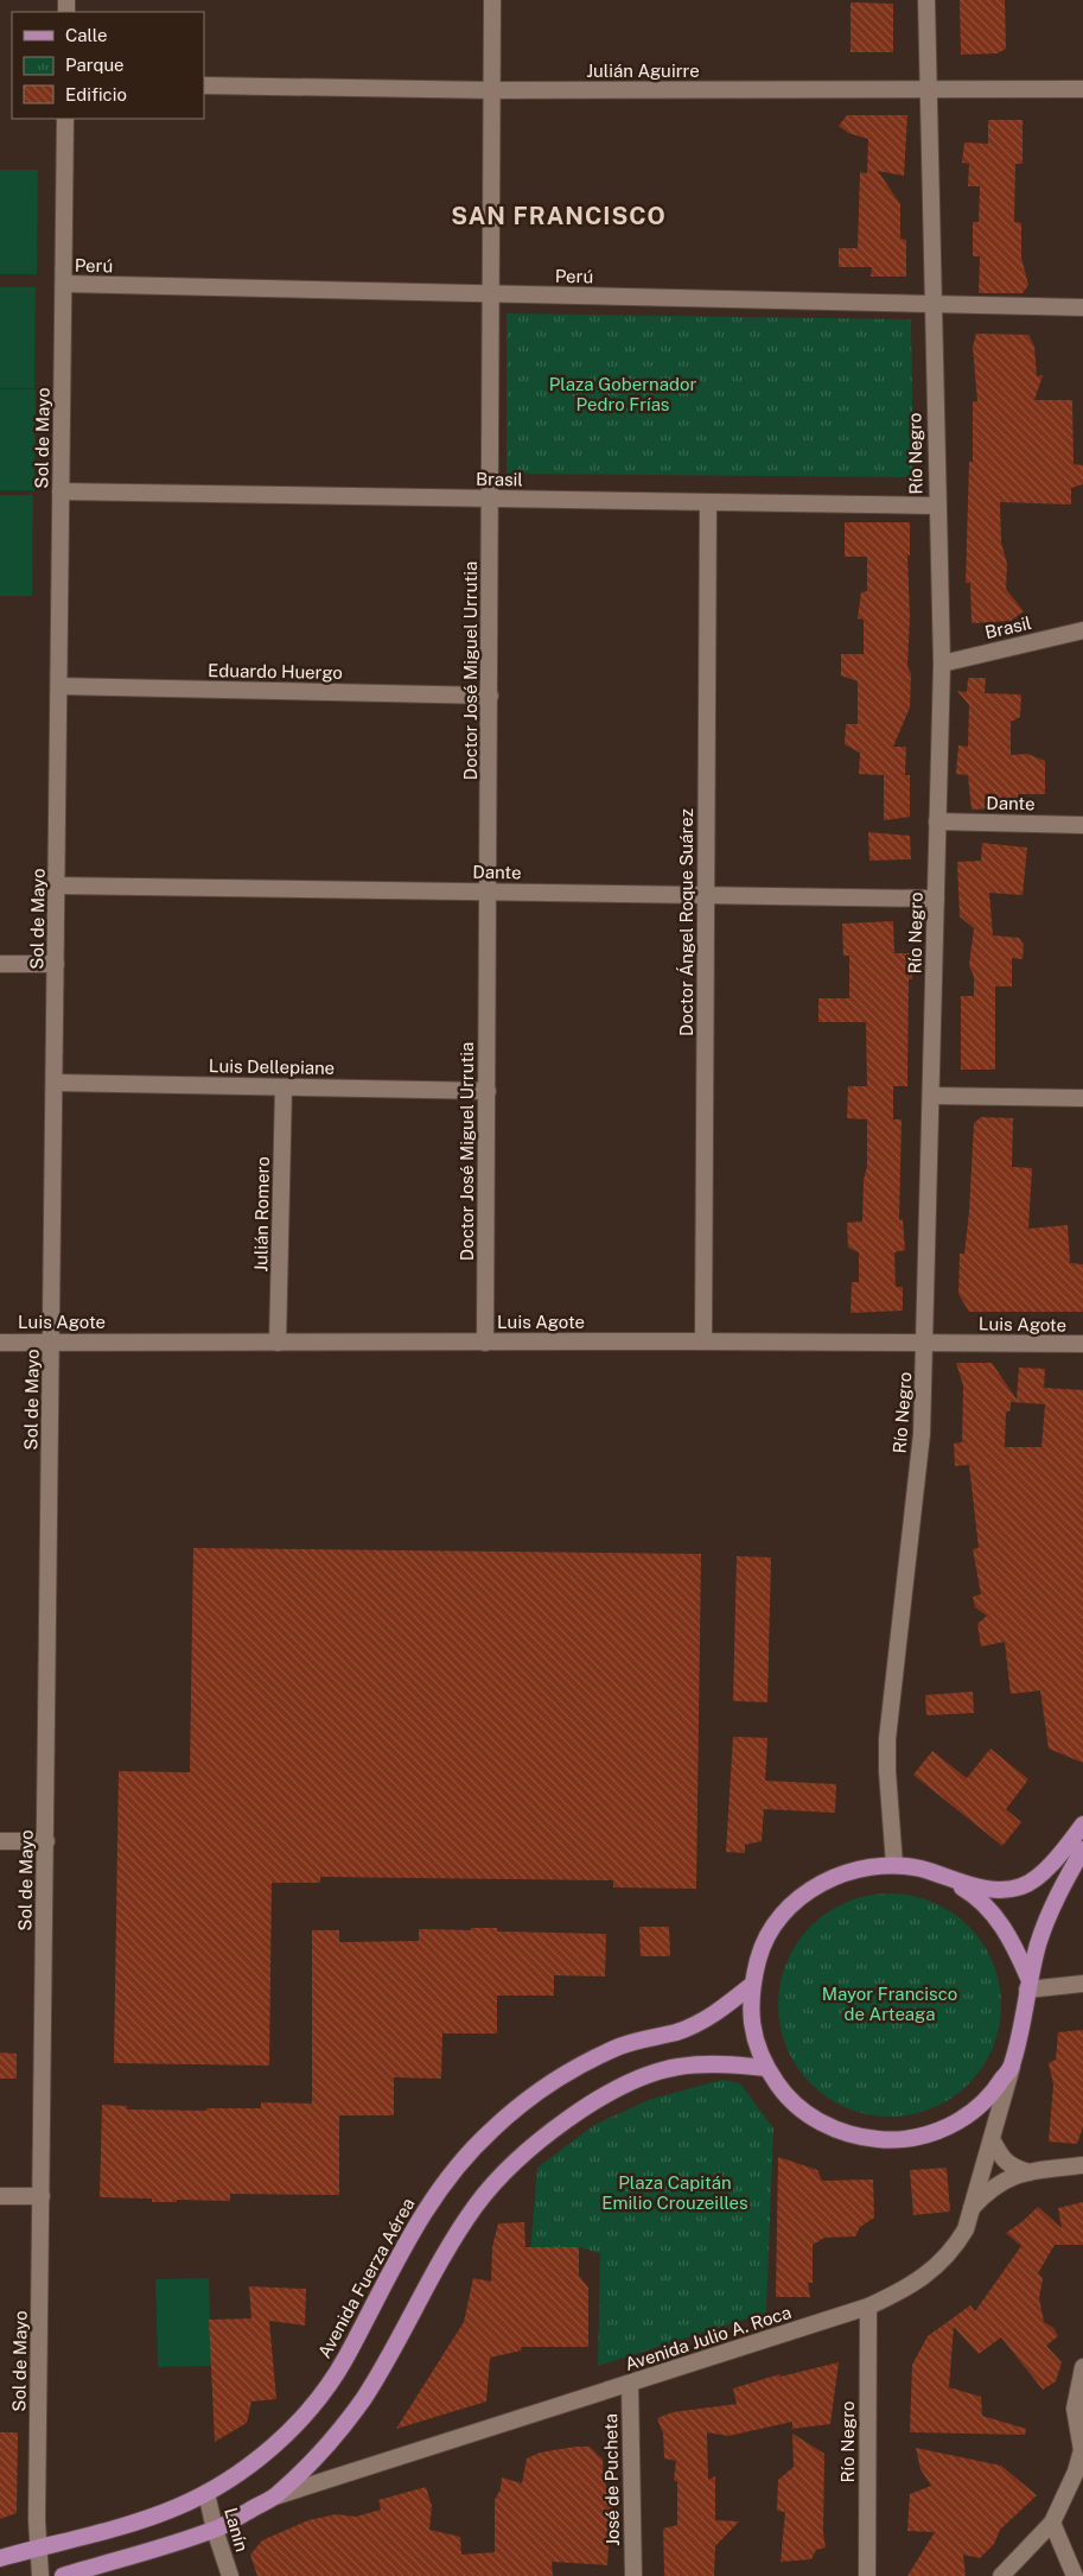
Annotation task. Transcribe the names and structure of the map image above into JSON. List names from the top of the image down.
{
  "streets": {
    "main road": ["Avenida Fuerza Aérea", "Avenida Julio A. Roca"],
    "street": [
      "Julián Aguirre",
      "Perú",
      "Sol de Mayo",
      "Río Negro",
      "Brasil",
      "Doctor José Miguel Urrutia",
      "Eduardo Huergo",
      "Dante",
      "Doctor Ángel Roque Suárez",
      "Luis Dellepiane",
      "Julián Romero",
      "Luis Agote",
      "José de Pucheta",
      "Lanín"
    ]
  },
  "crossings": [
    ["Julián Aguirre", "Río Negro"],
    ["Julián Aguirre", "Doctor José Miguel Urrutia"],
    ["Perú", "Sol de Mayo"],
    ["Perú", "Río Negro"],
    ["Perú", "Doctor José Miguel Urrutia"],
    ["Sol de Mayo", "Brasil"],
    ["Sol de Mayo", "Eduardo Huergo"],
    ["Sol de Mayo", "Dante"],
    ["Sol de Mayo", "Luis Dellepiane"],
    ["Sol de Mayo", "Luis Agote"],
    ["Sol de Mayo", "Avenida Fuerza Aérea"],
    ["Río Negro", "Brasil"],
    ["Río Negro", "Dante"],
    ["Río Negro", "Luis Agote"],
    ["Río Negro", "Avenida Julio A. Roca"],
    ["Brasil", "Doctor José Miguel Urrutia"],
    ["Brasil", "Doctor Ángel Roque Suárez"],
    ["Doctor José Miguel Urrutia", "Eduardo Huergo"],
    ["Doctor José Miguel Urrutia", "Dante"],
    ["Doctor José Miguel Urrutia", "Luis Dellepiane"],
    ["Doctor José Miguel Urrutia", "Luis Agote"],
    ["Dante", "Doctor Ángel Roque Suárez"],
    ["Doctor Ángel Roque Suárez", "Luis Agote"],
    ["Luis Dellepiane", "Julián Romero"],
    ["Julián Romero", "Luis Agote"],
    ["Avenida Fuerza Aérea", "Avenida Julio A. Roca"],
    ["Avenida Fuerza Aérea", "Lanín"],
    ["Avenida Julio A. Roca", "José de Pucheta"]
  ],
  "districts": ["SAN FRANCISCO"],
  "parks": ["Plaza Gobernador Pedro Frías", "Mayor Francisco de Arteaga", "Plaza Capitán Emilio Crouzeilles"],
  "legend": ["Calle", "Parque", "Edificio"]
}
